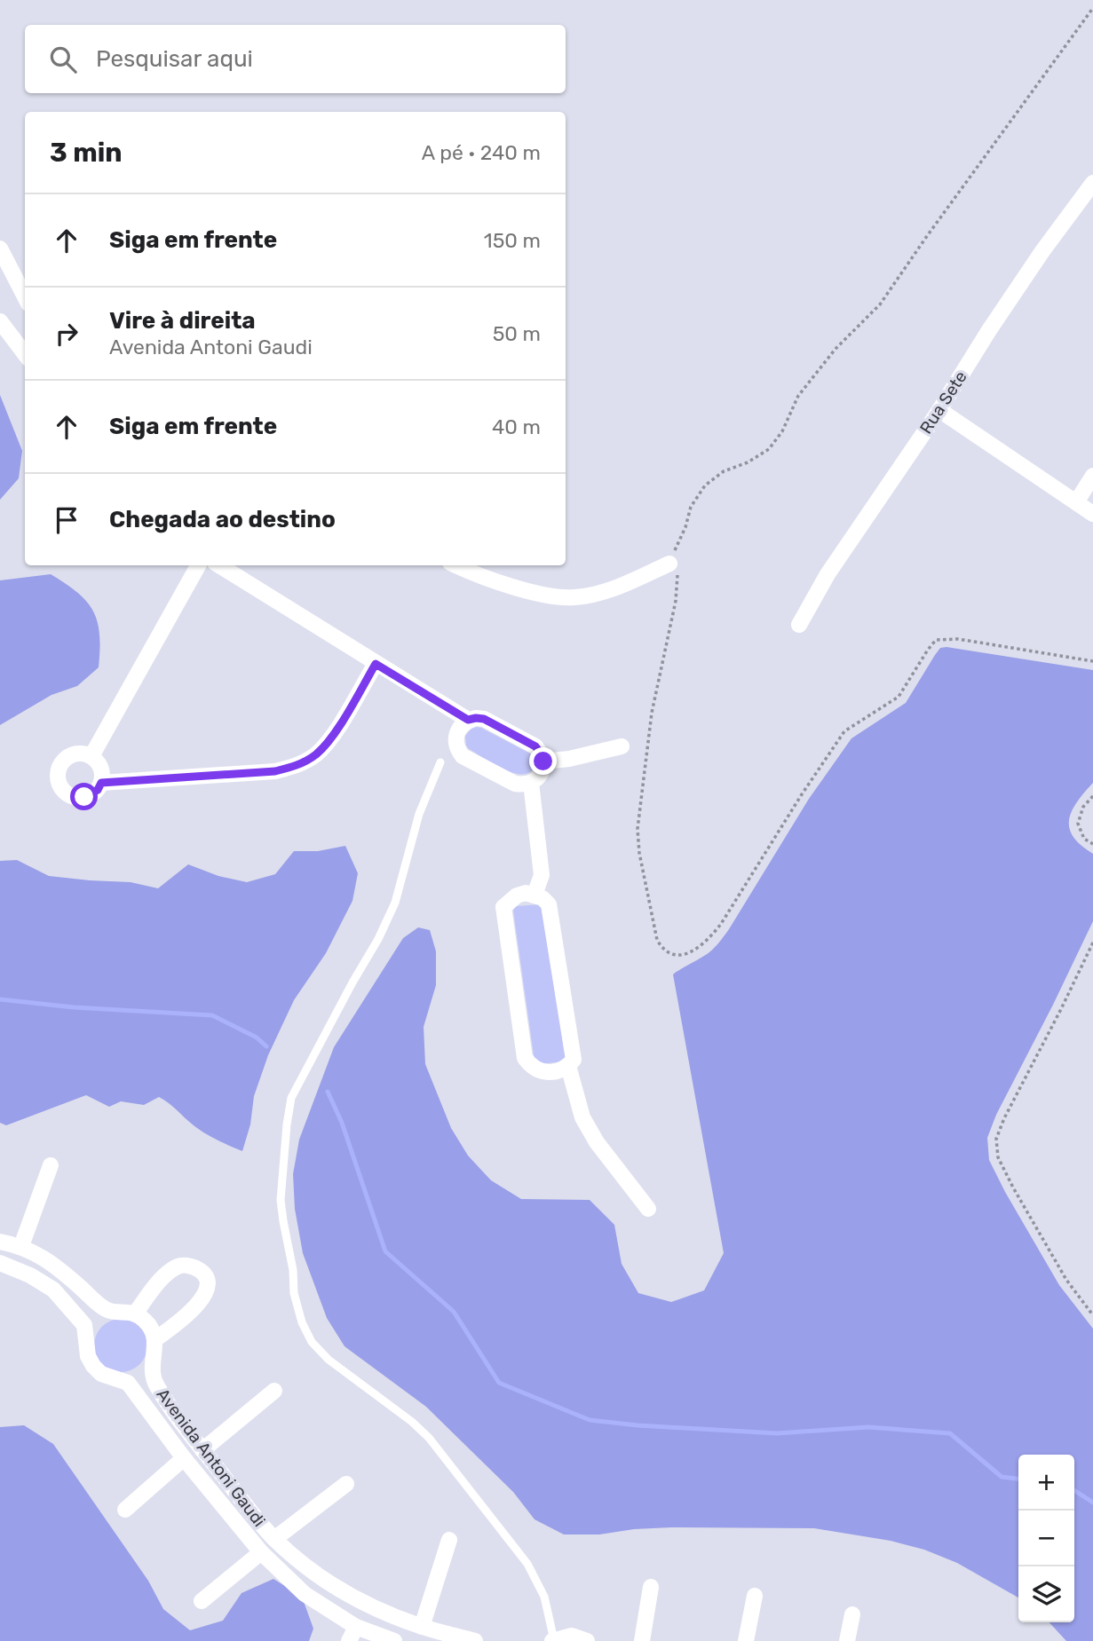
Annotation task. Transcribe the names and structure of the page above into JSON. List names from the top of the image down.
{
  "streets": {
    "street": ["Rua Sete", "Avenida Antoni Gaudi"]
  },
  "page": {
    "search": "Pesquisar aqui",
    "heading": ["3 min", "A pé · 240 m"],
    "list": [
      ["Siga em frente", "150 m"],
      ["Vire à direita", "Avenida Antoni Gaudi", "50 m"],
      ["Siga em frente", "40 m"],
      "Chegada ao destino"
    ],
    "map_buttons": ["+", "−"]
  }
}
